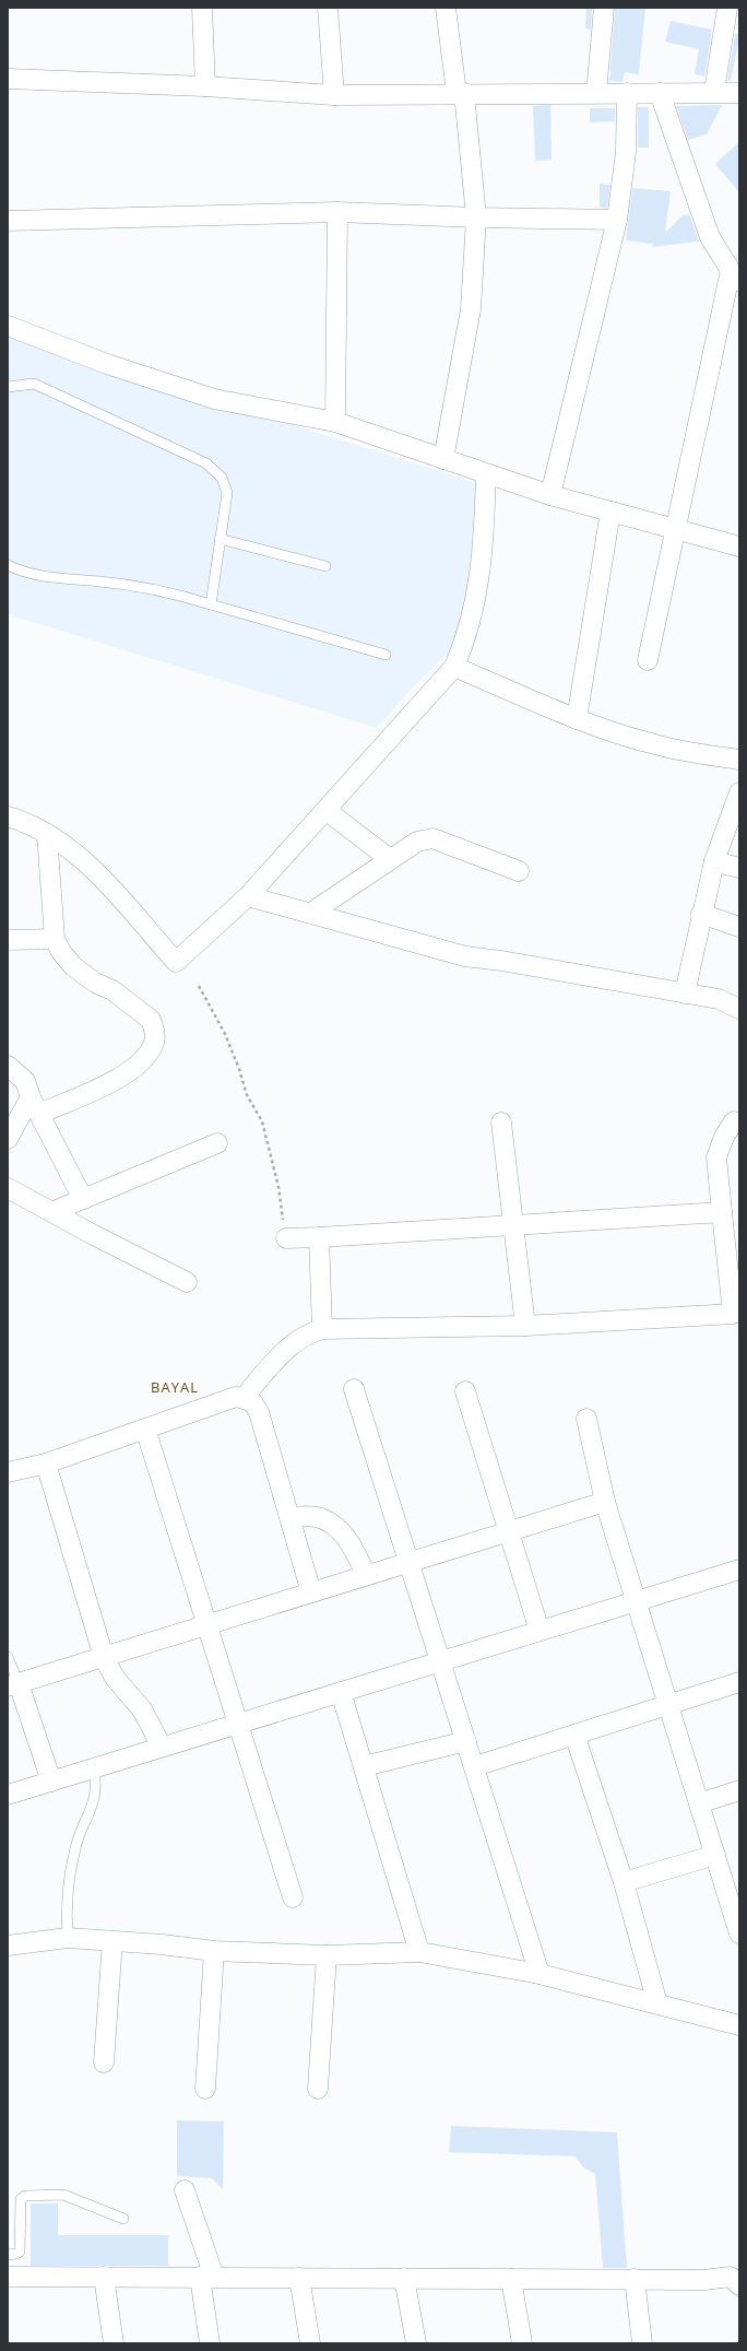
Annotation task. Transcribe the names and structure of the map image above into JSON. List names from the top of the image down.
{
  "districts": ["BAYAL"]
}
